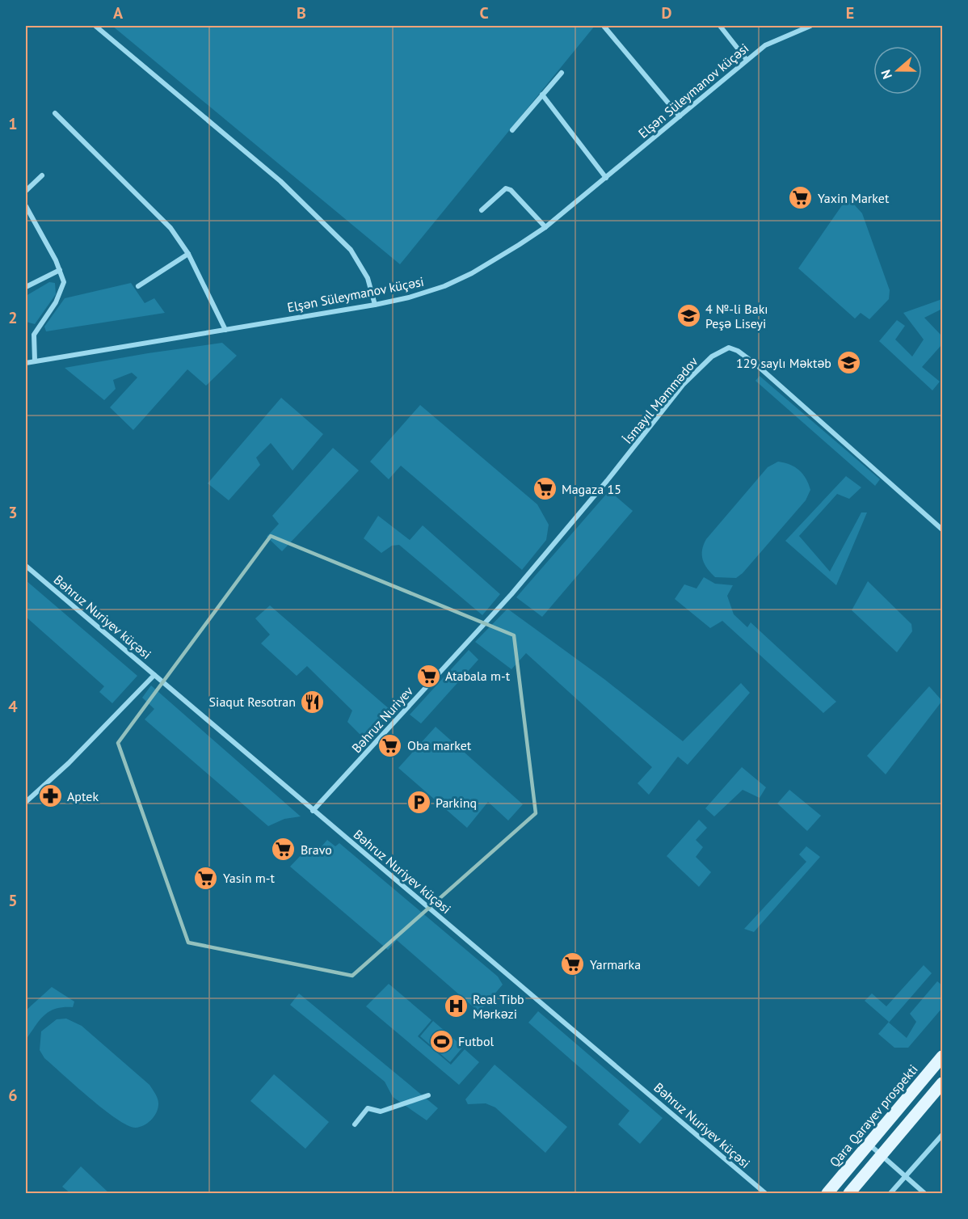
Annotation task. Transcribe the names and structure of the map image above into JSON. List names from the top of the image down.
{
  "streets": {
    "main road": ["Qara Qarayev prospekti"],
    "street": [
      "Elşən Süleymanov küçəsi",
      "İsmayıl Məmmədov",
      "Bəhruz Nuriyev küçəsi",
      "Bəhruz Nuriyev"
    ]
  },
  "crossings": [
    ["İsmayıl Məmmədov", "Bəhruz Nuriyev"],
    ["Bəhruz Nuriyev küçəsi", "Bəhruz Nuriyev"]
  ],
  "places": {
    "supermarket": [
      "Yaxin Market",
      "Magaza 15",
      "Atabala m-t",
      "Oba market",
      "Bravo",
      "Yasin m-t",
      "Yarmarka"
    ],
    "school or university": ["4 №-li Bakı Peşə Liseyi", "129 saylı Məktəb"],
    "restaurant": ["Siaqut Resotran"],
    "pharmacy": ["Aptek"],
    "parking": ["Parkinq"],
    "hospital": ["Real Tibb Mərkəzi"],
    "sports": ["Futbol"]
  },
  "north": "left",
  "grid": {
    "columns": [
      "A",
      "B",
      "C",
      "D",
      "E"
    ],
    "rows": [
      "1",
      "2",
      "3",
      "4",
      "5",
      "6"
    ]
  }
}
